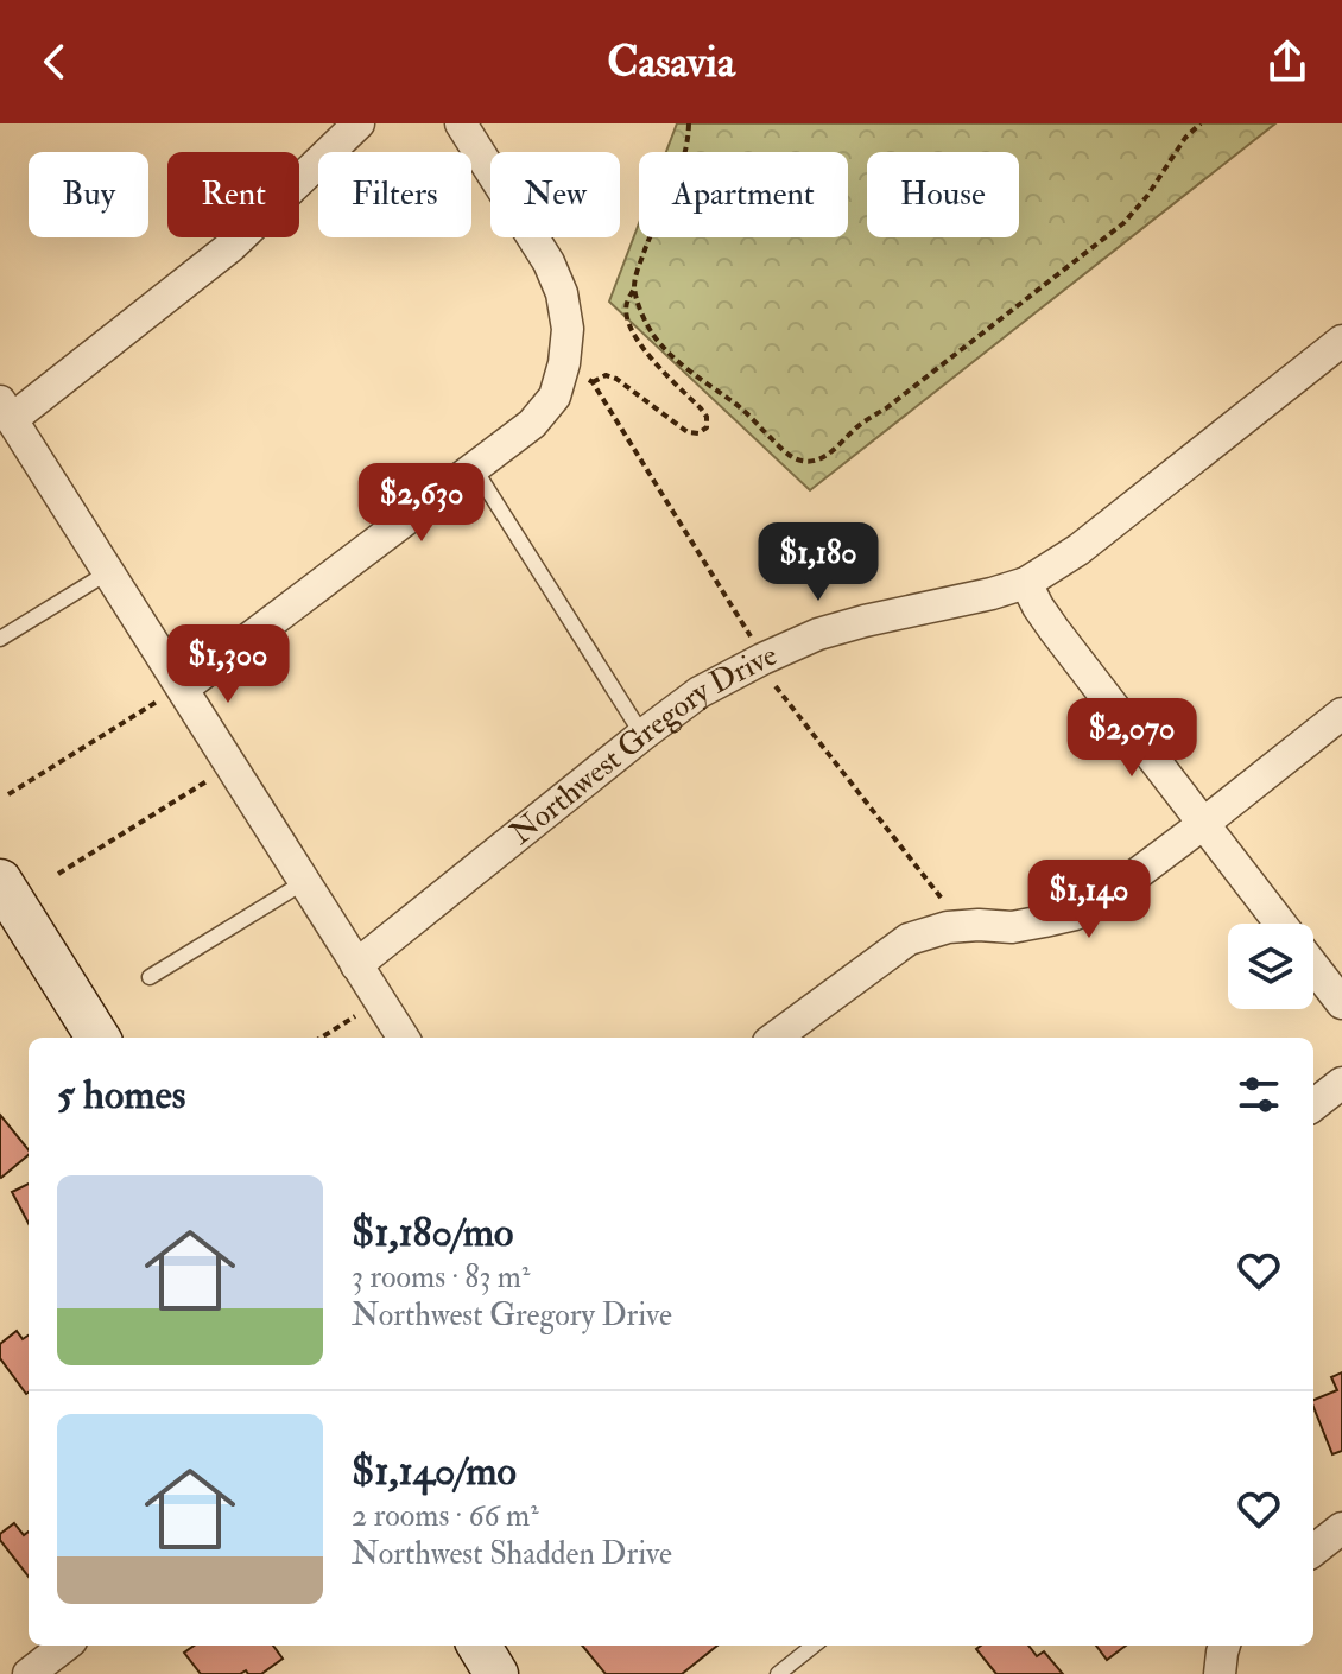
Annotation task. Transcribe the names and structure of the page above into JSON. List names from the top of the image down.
{
  "streets": {
    "street": ["Northwest Gregory Drive"]
  },
  "page": {
    "header": "Casavia",
    "chip": [
      "Buy",
      "Rent",
      "Filters",
      "New",
      "Apartment",
      "House"
    ],
    "price": [
      "$2,630",
      "$1,180",
      "$1,300",
      "$2,070",
      "$1,140"
    ],
    "heading": "5 homes",
    "list": [
      {
        "name": "$1,180/mo",
        "note": "3 rooms · 83 m² · Northwest Gregory Drive"
      },
      {
        "name": "$1,140/mo",
        "note": "2 rooms · 66 m² · Northwest Shadden Drive"
      }
    ]
  }
}
